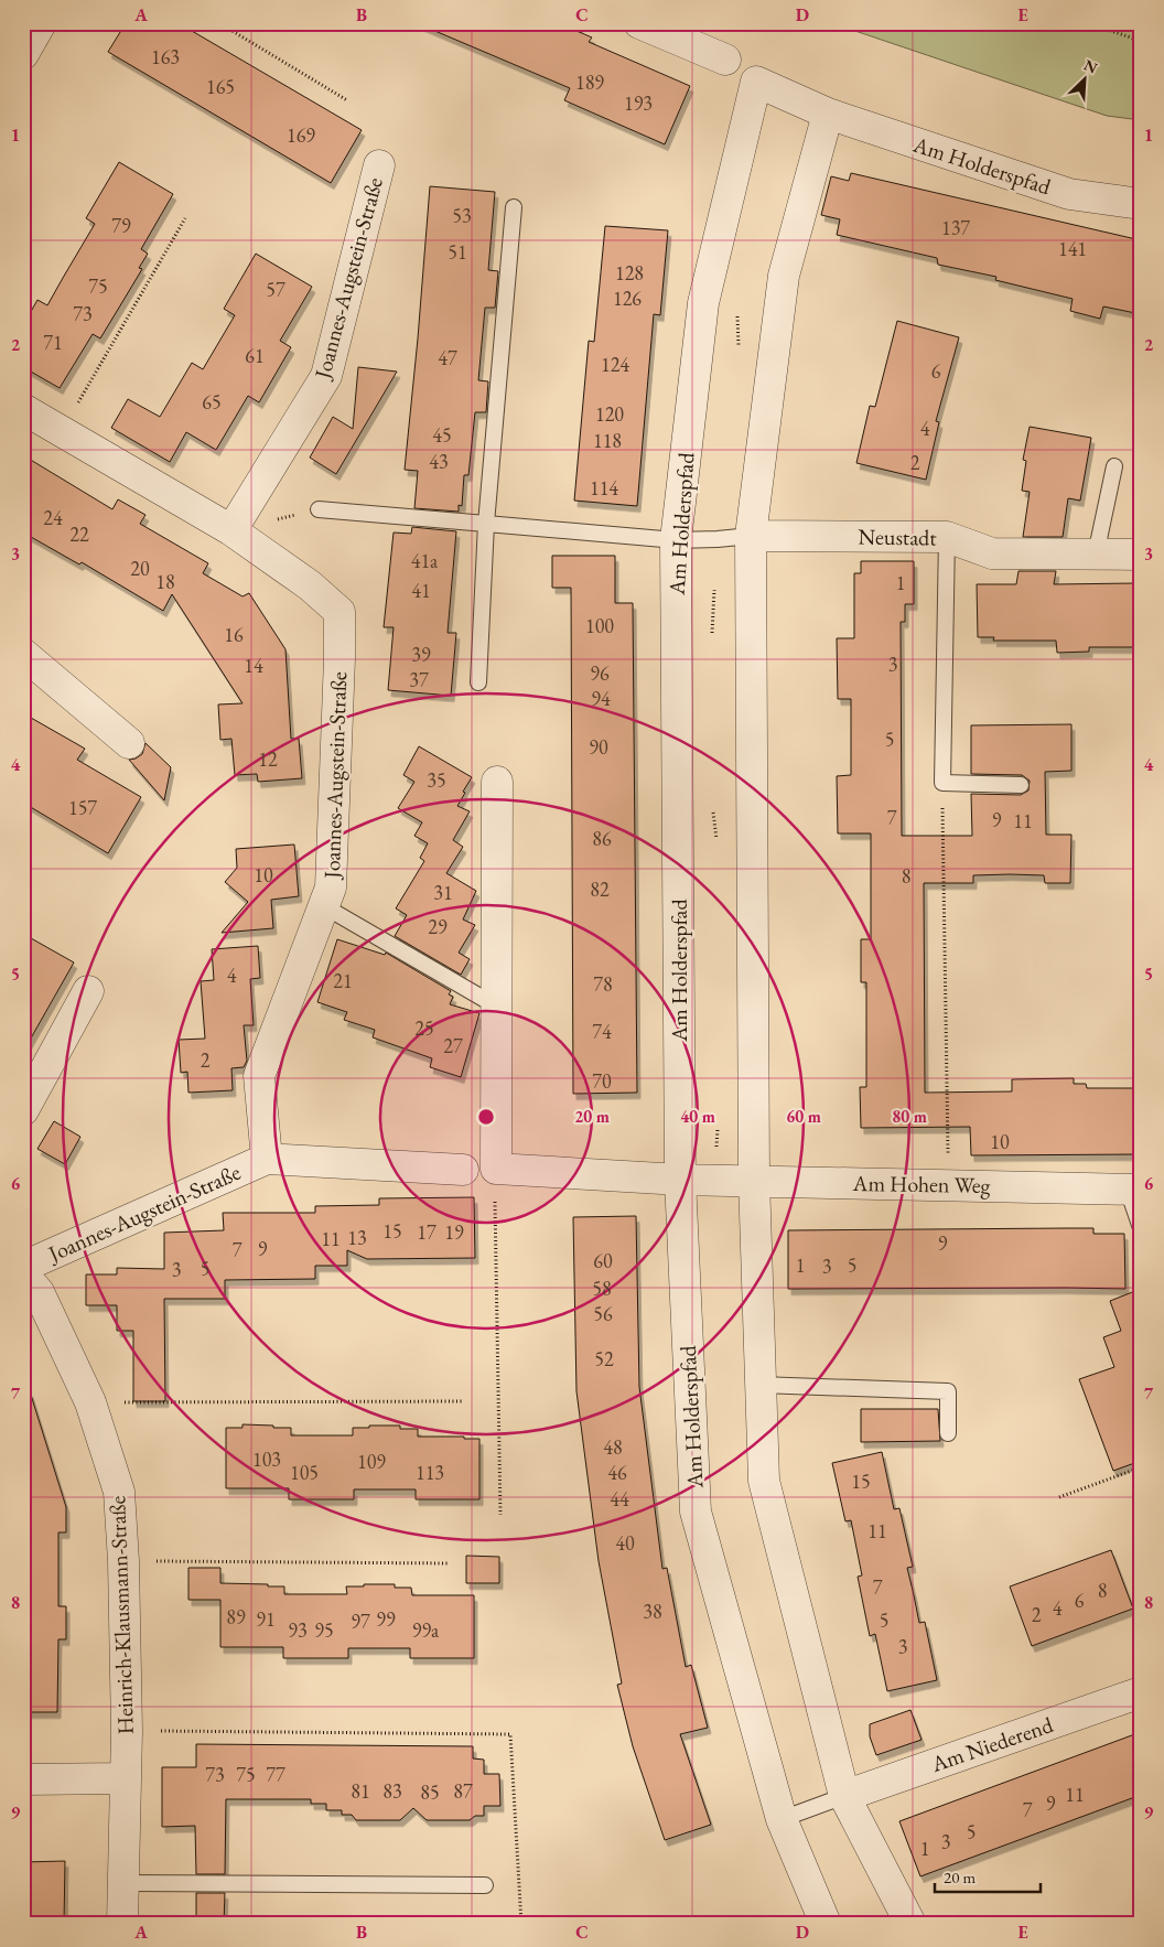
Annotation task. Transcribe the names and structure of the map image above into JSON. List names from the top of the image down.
{
  "streets": {
    "street": [
      "Am Holderspfad",
      "Joannes-Augstein-Straße",
      "Neustadt",
      "Am Hohen Weg",
      "Heinrich-Klausmann-Straße",
      "Am Niederend"
    ]
  },
  "crossings": [
    ["Am Holderspfad", "Am Hohen Weg"]
  ],
  "house_numbers": [
    "163",
    "189",
    "165",
    "193",
    "169",
    "53",
    "79",
    "137",
    "141",
    "51",
    "128",
    "75",
    "57",
    "126",
    "73",
    "71",
    "61",
    "47",
    "124",
    "6",
    "65",
    "120",
    "4",
    "45",
    "118",
    "43",
    "2",
    "114",
    "24",
    "22",
    "41a",
    "20",
    "18",
    "1",
    "41",
    "100",
    "16",
    "39",
    "3",
    "14",
    "96",
    "37",
    "94",
    "5",
    "90",
    "12",
    "35",
    "157",
    "7",
    "9",
    "11",
    "86",
    "10",
    "8",
    "82",
    "31",
    "29",
    "4",
    "21",
    "78",
    "25",
    "74",
    "27",
    "2",
    "70",
    "10",
    "15",
    "17",
    "19",
    "13",
    "11",
    "9",
    "9",
    "7",
    "60",
    "1",
    "5",
    "3",
    "5",
    "3",
    "58",
    "56",
    "52",
    "48",
    "103",
    "109",
    "105",
    "113",
    "46",
    "15",
    "44",
    "11",
    "40",
    "7",
    "8",
    "6",
    "4",
    "38",
    "2",
    "89",
    "91",
    "99",
    "5",
    "97",
    "93",
    "95",
    "99a",
    "3",
    "73",
    "75",
    "77",
    "81",
    "83",
    "87",
    "85",
    "11",
    "9",
    "7",
    "5",
    "3",
    "1"
  ],
  "scale_bar": "20 m",
  "north": "top right",
  "grid": {
    "columns": [
      "A",
      "B",
      "C",
      "D",
      "E"
    ],
    "rows": [
      "1",
      "2",
      "3",
      "4",
      "5",
      "6",
      "7",
      "8",
      "9"
    ]
  },
  "rings": [
    "20 m",
    "40 m",
    "60 m",
    "80 m"
  ]
}
